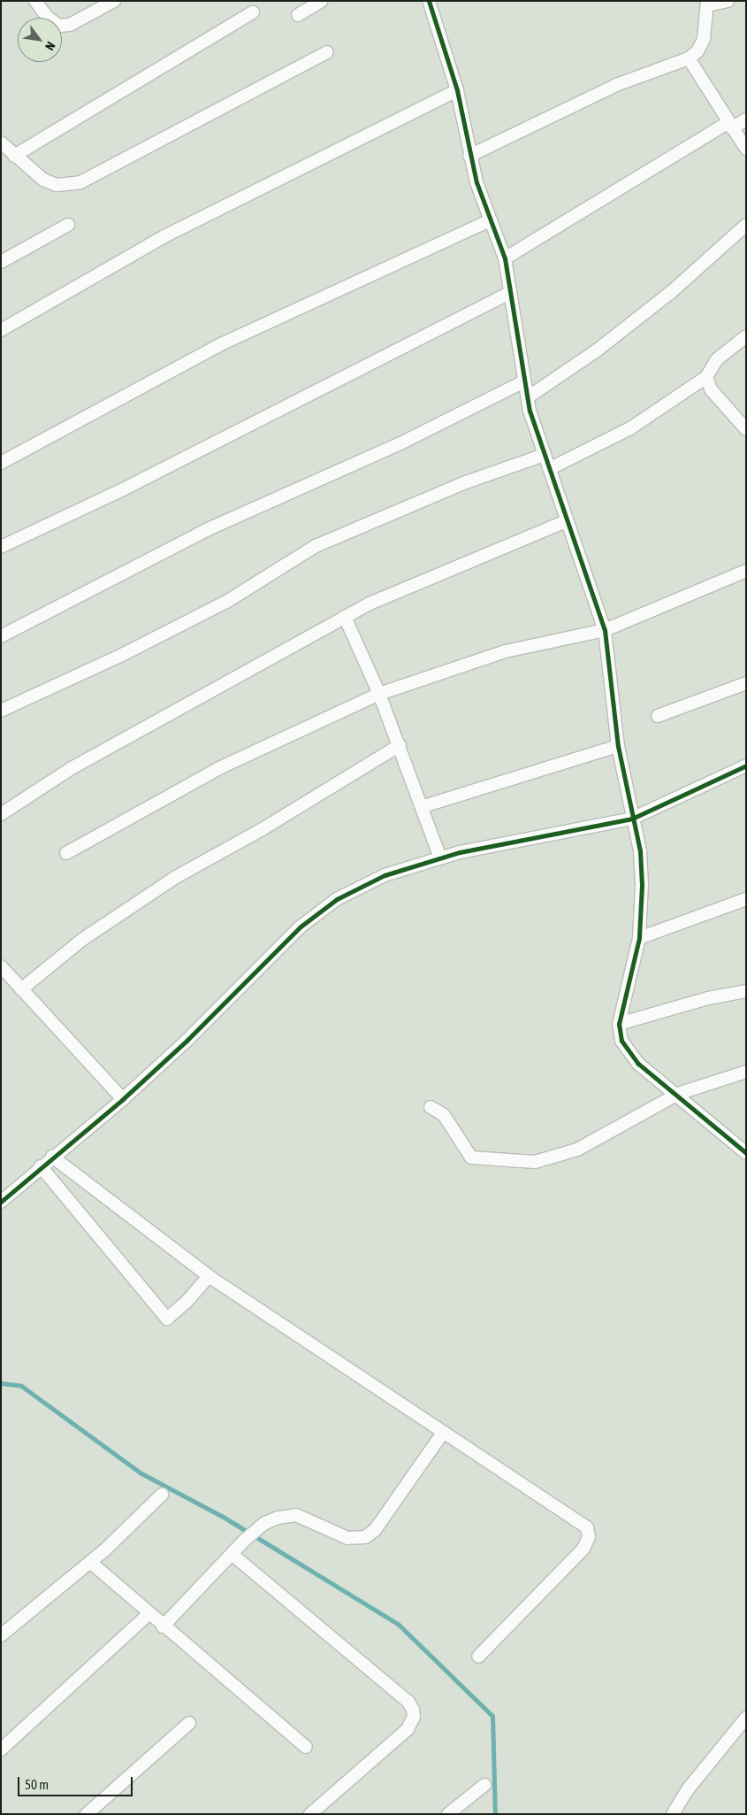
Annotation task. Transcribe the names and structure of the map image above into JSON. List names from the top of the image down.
{
  "scale_bar": "50 m",
  "north": "bottom right"
}
